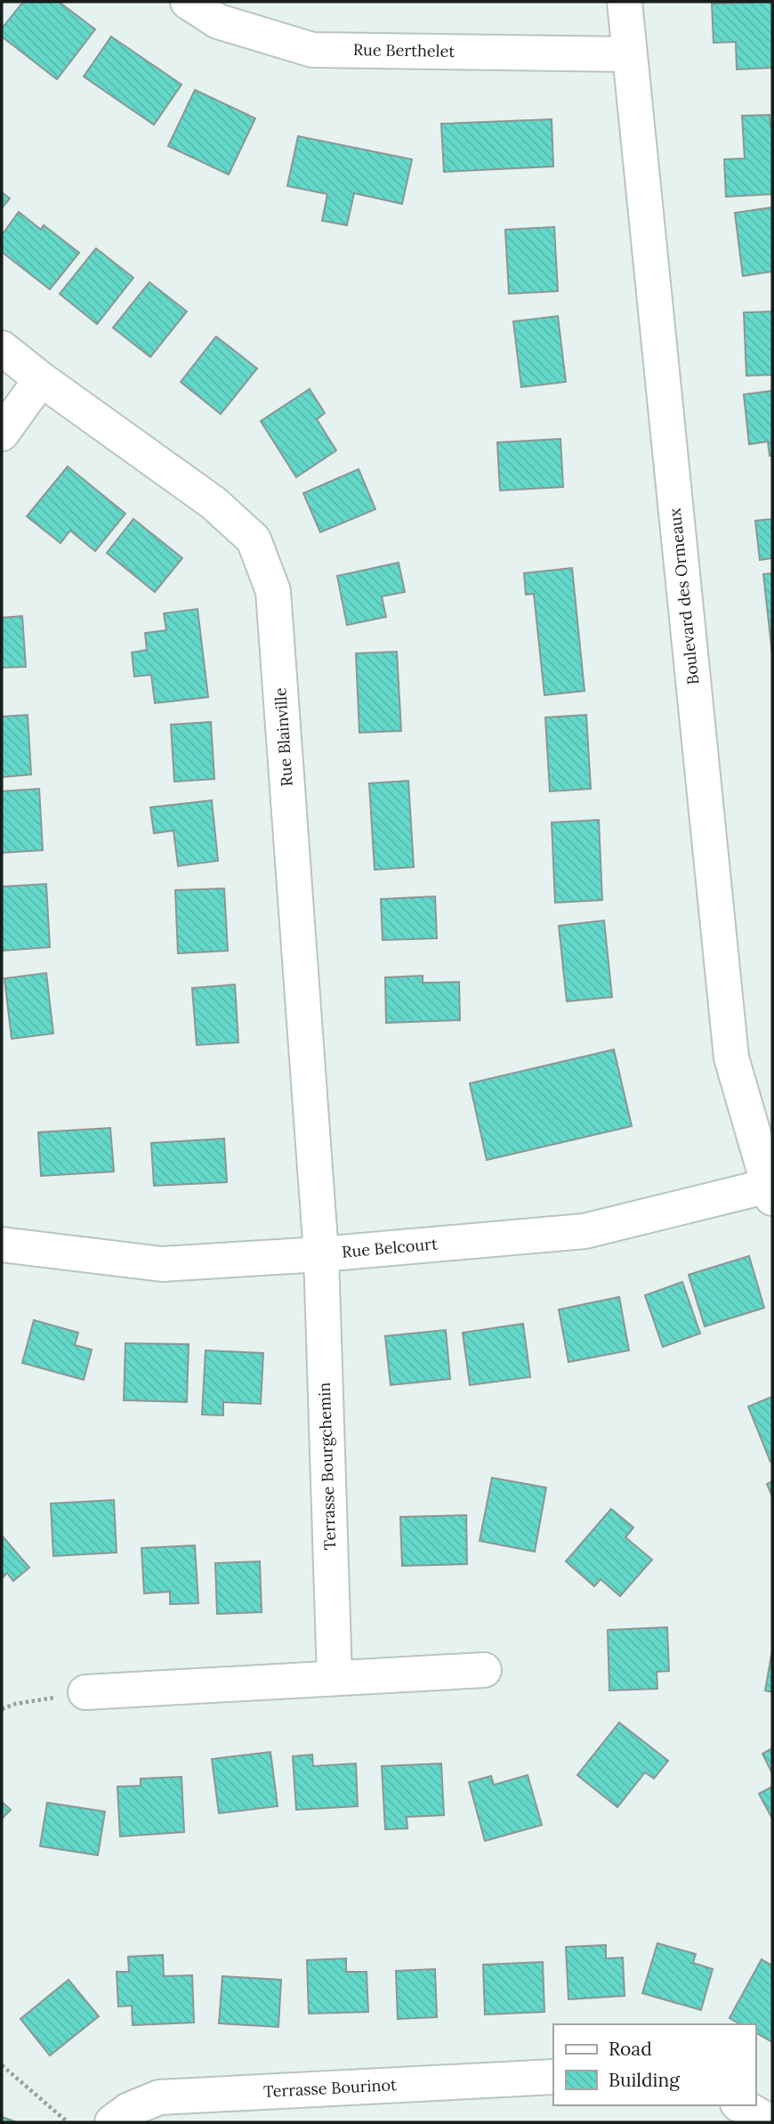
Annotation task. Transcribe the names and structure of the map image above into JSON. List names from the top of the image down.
{
  "streets": {
    "street": [
      "Rue Berthelet",
      "Boulevard des Ormeaux",
      "Rue Blainville",
      "Rue Belcourt",
      "Terrasse Bourgchemin",
      "Terrasse Bourinot"
    ]
  },
  "crossings": [
    ["Rue Berthelet", "Boulevard des Ormeaux"],
    ["Boulevard des Ormeaux", "Rue Belcourt"],
    ["Rue Blainville", "Rue Belcourt"],
    ["Rue Blainville", "Terrasse Bourgchemin"],
    ["Rue Belcourt", "Terrasse Bourgchemin"]
  ],
  "legend": ["Road", "Building"]
}
